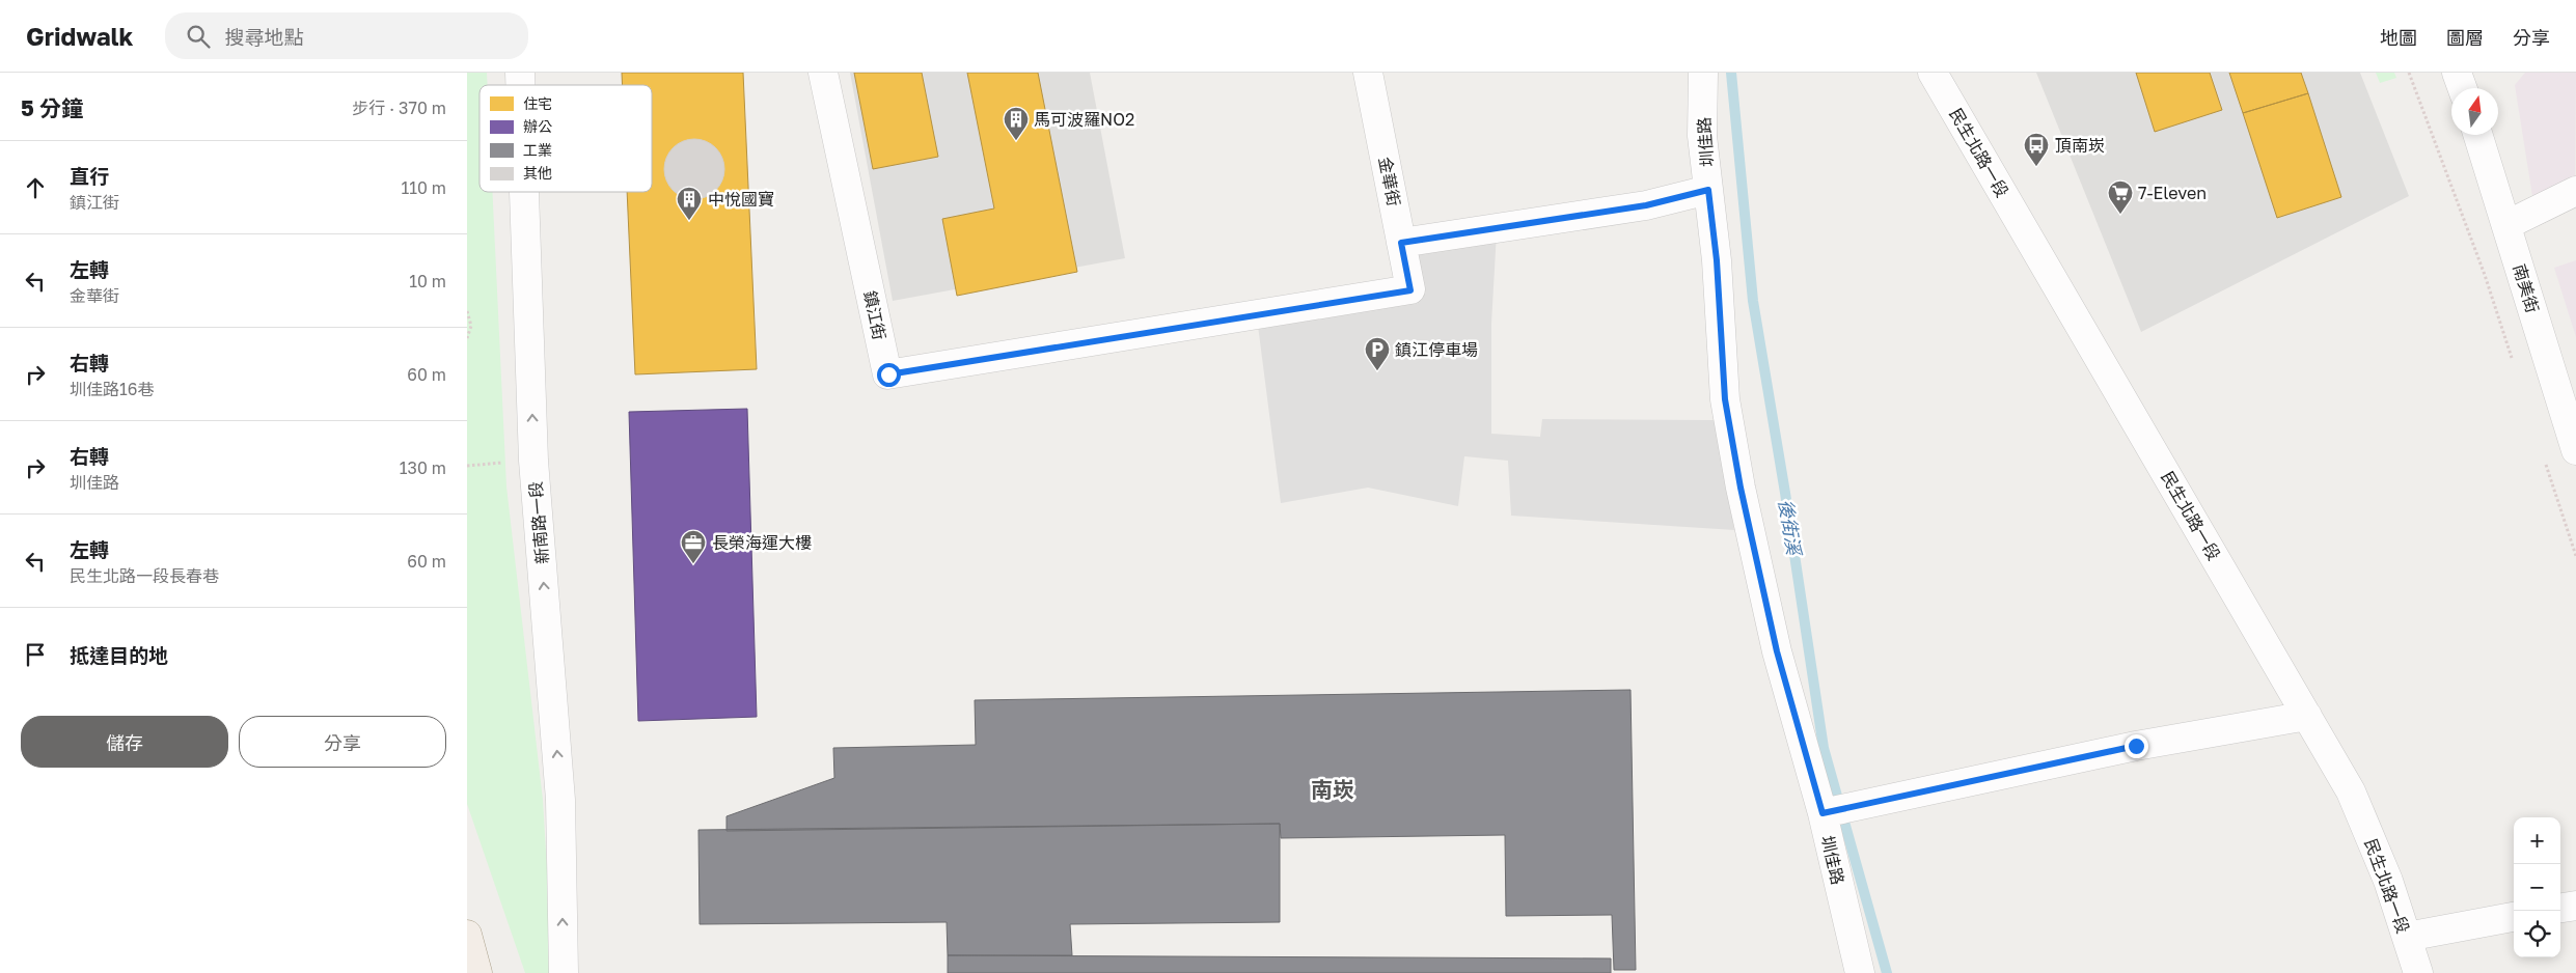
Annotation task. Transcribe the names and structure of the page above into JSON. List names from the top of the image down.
{
  "streets": {
    "street": [
      "圳佳路",
      "民生北路一段",
      "金華街",
      "南美街",
      "鎮江街",
      "新南路一段"
    ]
  },
  "crossings": [
    ["金華街", "鎮江街"]
  ],
  "one_way": ["新南路一段"],
  "districts": ["南崁"],
  "water": ["後街溪"],
  "places": {
    "building": ["馬可波羅NO2", "中悅國寶"],
    "bus stop": ["頂南崁"],
    "supermarket": ["7-Eleven"],
    "parking": ["鎮江停車場"],
    "office": ["長榮海運大樓"]
  },
  "legend": [
    "住宅",
    "辦公",
    "工業",
    "其他"
  ],
  "north": "top",
  "page": {
    "header": "Gridwalk",
    "search": "搜尋地點",
    "nav": ["地圖", "圖層", "分享"],
    "heading": ["5 分鐘", "步行 · 370 m"],
    "list": [
      ["直行", "鎮江街", "110 m"],
      ["左轉", "金華街", "10 m"],
      ["右轉", "圳佳路16巷", "60 m"],
      ["右轉", "圳佳路", "130 m"],
      ["左轉", "民生北路一段長春巷", "60 m"],
      "抵達目的地"
    ],
    "buttons": ["儲存", "分享"],
    "map_buttons": ["+", "−"]
  }
}
